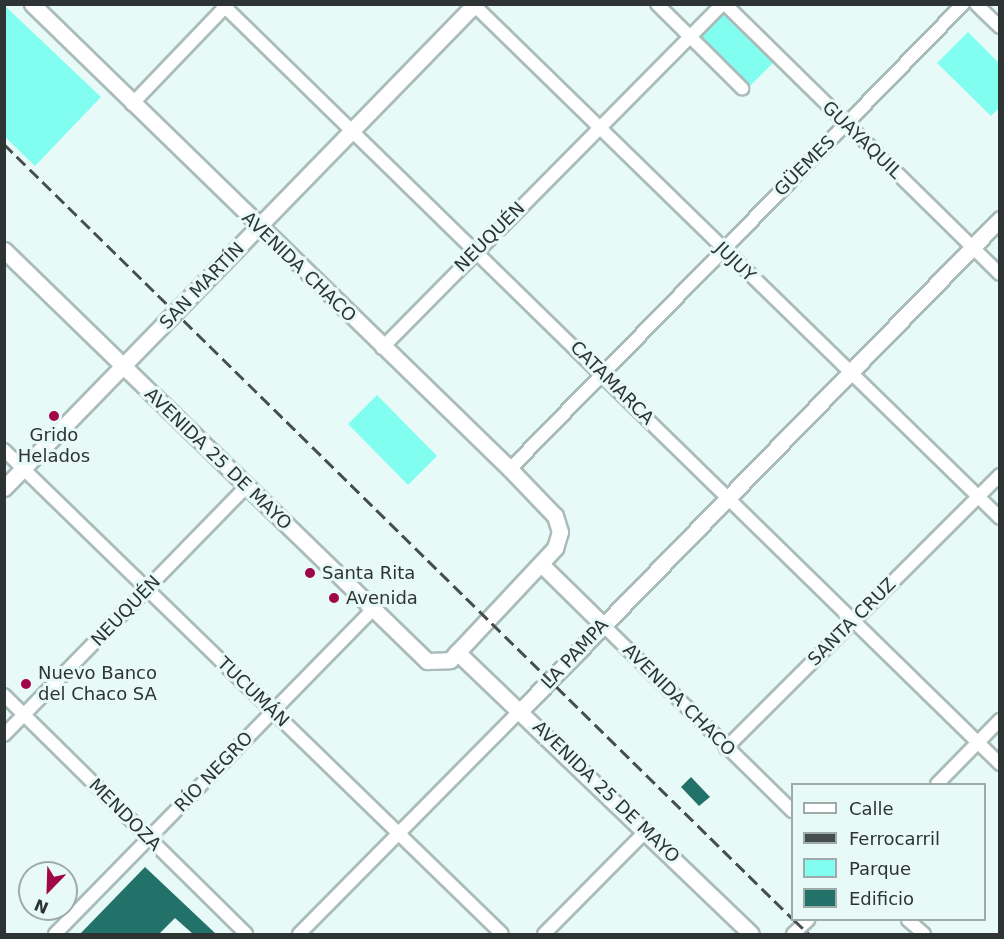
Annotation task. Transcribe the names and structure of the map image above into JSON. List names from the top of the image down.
{
  "streets": {
    "street": [
      "GUAYAQUIL",
      "GÜEMES",
      "NEUQUÉN",
      "JUJUY",
      "AVENIDA CHACO",
      "SAN MARTÍN",
      "CATAMARCA",
      "AVENIDA 25 DE MAYO",
      "SANTA CRUZ",
      "LA PAMPA",
      "TUCUMÁN",
      "RÍO NEGRO",
      "MENDOZA"
    ]
  },
  "crossings": [
    ["GUAYAQUIL", "GÜEMES"],
    ["GUAYAQUIL", "NEUQUÉN"],
    ["GUAYAQUIL", "LA PAMPA"],
    ["GÜEMES", "JUJUY"],
    ["NEUQUÉN", "JUJUY"],
    ["NEUQUÉN", "AVENIDA CHACO"],
    ["NEUQUÉN", "CATAMARCA"],
    ["NEUQUÉN", "AVENIDA 25 DE MAYO"],
    ["NEUQUÉN", "TUCUMÁN"],
    ["NEUQUÉN", "MENDOZA"],
    ["JUJUY", "SAN MARTÍN"],
    ["JUJUY", "SANTA CRUZ"],
    ["JUJUY", "LA PAMPA"],
    ["AVENIDA CHACO", "SAN MARTÍN"],
    ["AVENIDA CHACO", "SANTA CRUZ"],
    ["AVENIDA CHACO", "LA PAMPA"],
    ["SAN MARTÍN", "CATAMARCA"],
    ["SAN MARTÍN", "AVENIDA 25 DE MAYO"],
    ["SAN MARTÍN", "TUCUMÁN"],
    ["CATAMARCA", "SANTA CRUZ"],
    ["CATAMARCA", "LA PAMPA"],
    ["AVENIDA 25 DE MAYO", "LA PAMPA"],
    ["AVENIDA 25 DE MAYO", "RÍO NEGRO"],
    ["LA PAMPA", "TUCUMÁN"],
    ["TUCUMÁN", "RÍO NEGRO"],
    ["RÍO NEGRO", "MENDOZA"]
  ],
  "places": [
    "Grido Helados",
    "Santa Rita",
    "Avenida",
    "Nuevo Banco del Chaco SA"
  ],
  "legend": [
    "Calle",
    "Ferrocarril",
    "Parque",
    "Edificio"
  ],
  "north": "bottom left"
}
